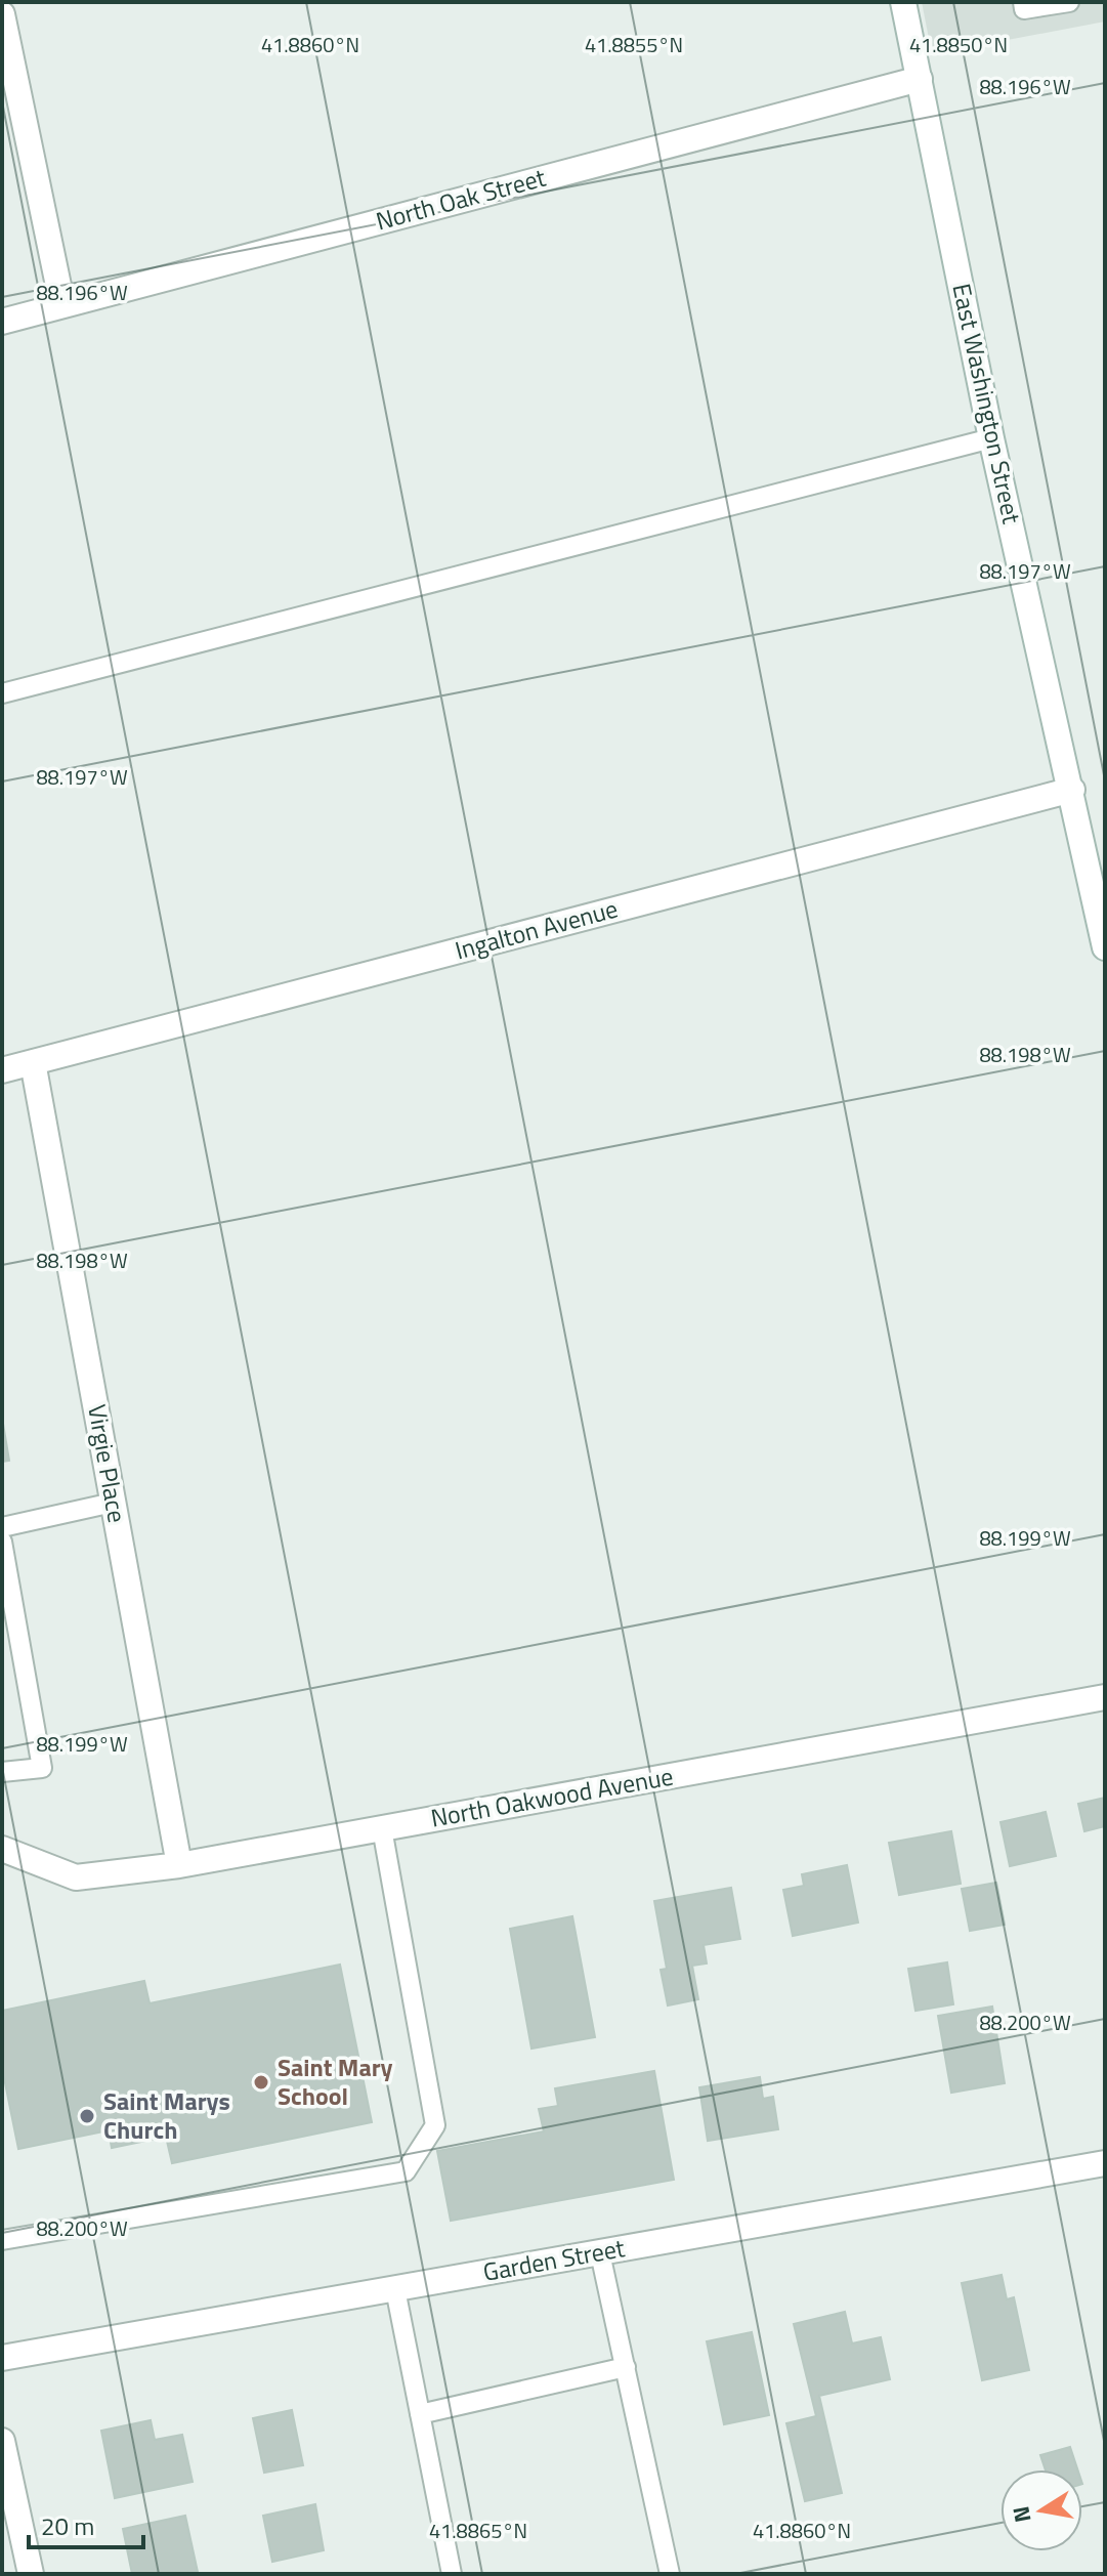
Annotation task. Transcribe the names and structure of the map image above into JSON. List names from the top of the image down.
{
  "streets": {
    "street": [
      "North Oak Street",
      "East Washington Street",
      "Ingalton Avenue",
      "Virgie Place",
      "North Oakwood Avenue",
      "Garden Street"
    ]
  },
  "crossings": [
    ["North Oak Street", "East Washington Street"],
    ["East Washington Street", "Ingalton Avenue"],
    ["Ingalton Avenue", "Virgie Place"],
    ["Virgie Place", "North Oakwood Avenue"]
  ],
  "places": ["Saint Mary School", "Saint Marys Church"],
  "scale_bar": "20 m",
  "north": "left",
  "coordinates": [
    "41.8860°N",
    "41.8855°N",
    "41.8850°N",
    "88.196°W",
    "88.197°W",
    "88.198°W",
    "88.199°W",
    "88.200°W",
    "41.8865°N"
  ]
}
